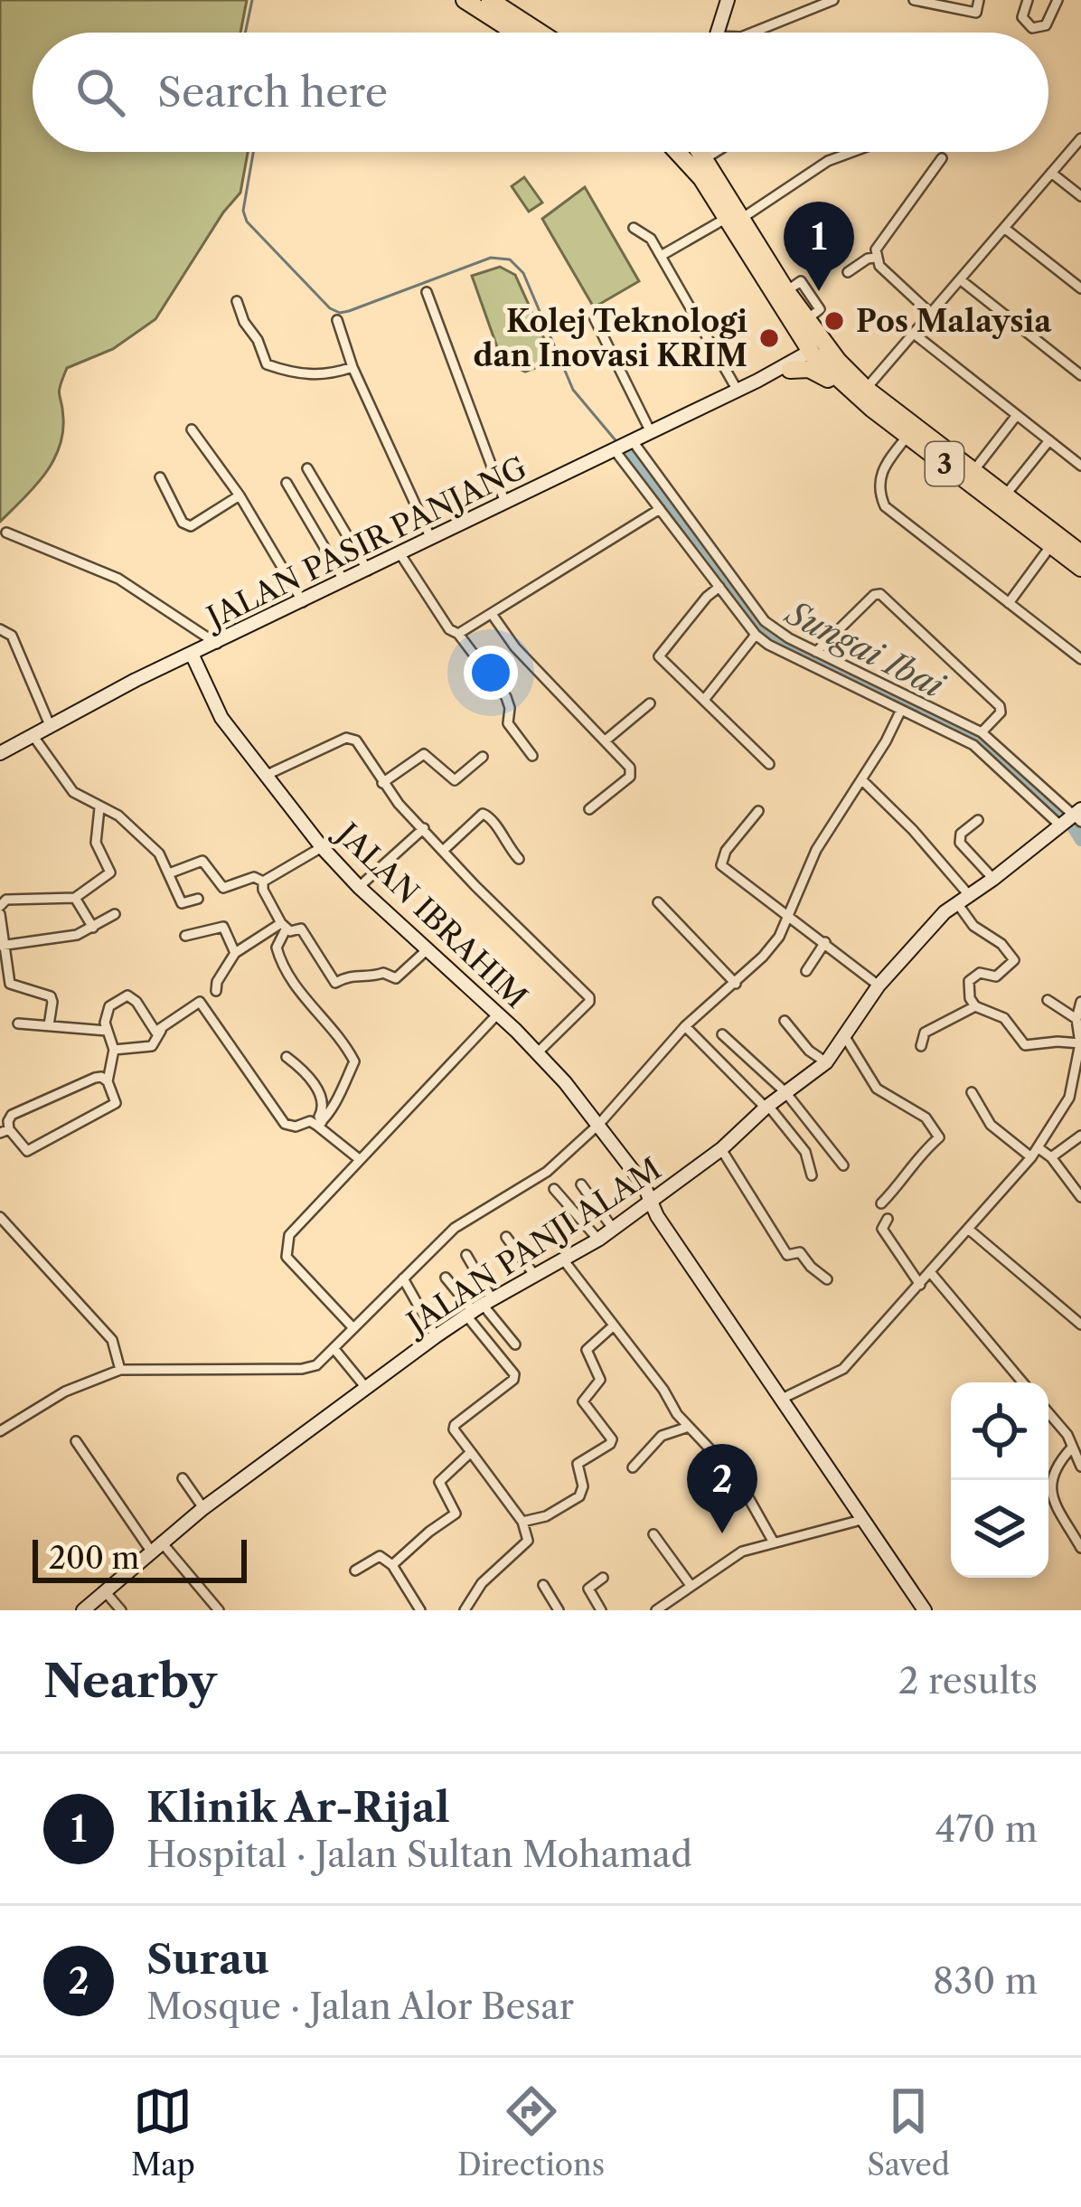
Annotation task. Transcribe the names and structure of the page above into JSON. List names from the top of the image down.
{
  "streets": {
    "highway": ["3"],
    "main road": ["JALAN PASIR PANJANG", "JALAN IBRAHIM", "JALAN PANJI ALAM"]
  },
  "crossings": [
    ["3", "JALAN PASIR PANJANG"],
    ["JALAN PASIR PANJANG", "JALAN IBRAHIM"],
    ["JALAN IBRAHIM", "JALAN PANJI ALAM"]
  ],
  "water": ["Sungai Ibai"],
  "places": ["Pos Malaysia", "Kolej Teknologi dan Inovasi KRIM"],
  "scale_bar": "200 m",
  "page": {
    "search": "Search here",
    "pins": ["1", "2"],
    "scale": "200 m",
    "heading": ["Nearby", "2 results"],
    "list": [
      {
        "mark": "1",
        "name": "Klinik Ar-Rijal",
        "note": "Hospital · Jalan Sultan Mohamad",
        "value": "470 m"
      },
      {
        "mark": "2",
        "name": "Surau",
        "note": "Mosque · Jalan Alor Besar",
        "value": "830 m"
      }
    ],
    "nav": ["Map", "Directions", "Saved"]
  }
}
